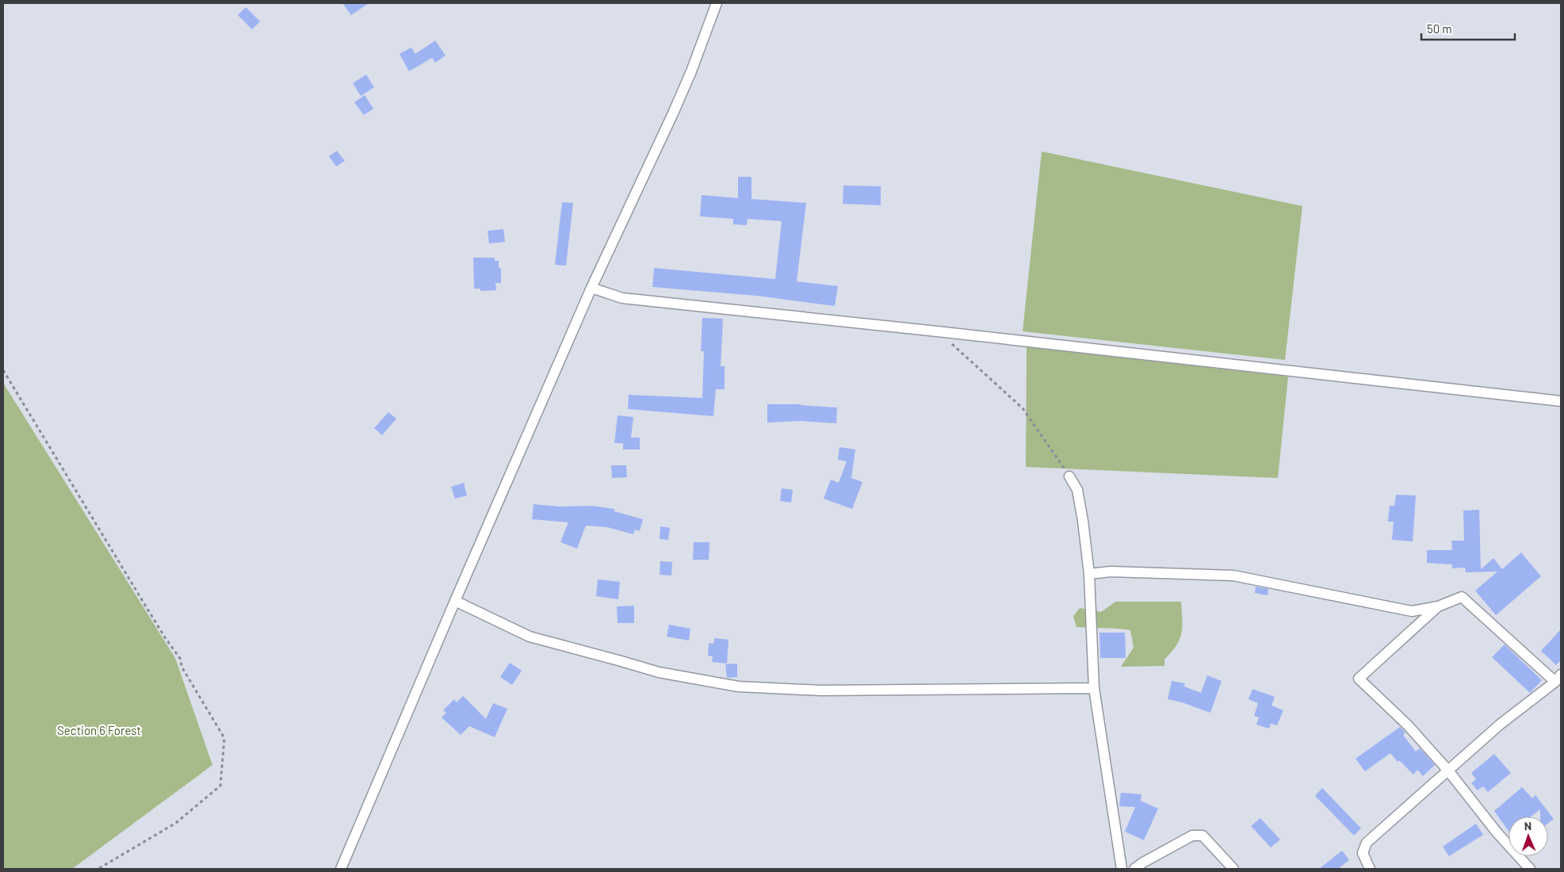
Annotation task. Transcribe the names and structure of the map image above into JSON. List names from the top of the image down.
{
  "parks": ["Section 6 Forest"],
  "scale_bar": "50 m",
  "north": "top"
}
